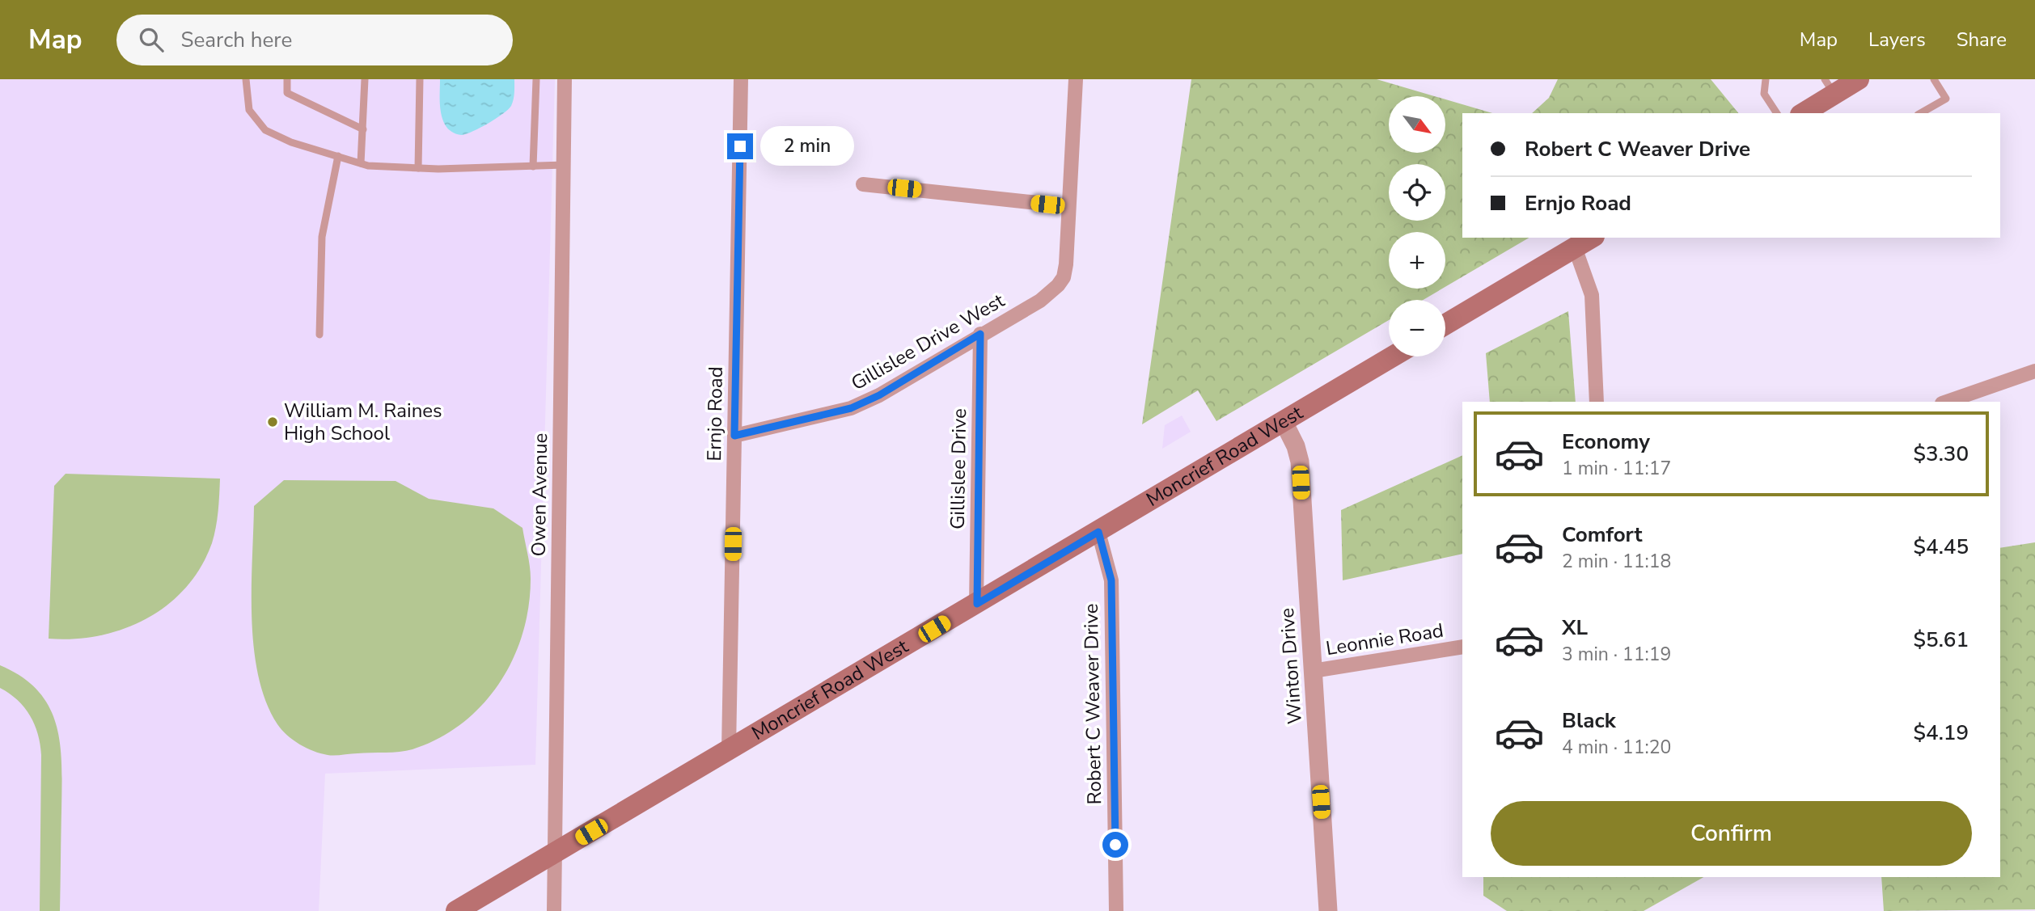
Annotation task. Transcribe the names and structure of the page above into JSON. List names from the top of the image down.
{
  "streets": {
    "main road": ["Moncrief Road West"],
    "street": [
      "Gillislee Drive West",
      "Ernjo Road",
      "Gillislee Drive",
      "Owen Avenue",
      "Leonnie Road",
      "Winton Drive",
      "Robert C Weaver Drive"
    ]
  },
  "crossings": [
    ["Gillislee Drive West", "Ernjo Road"],
    ["Gillislee Drive West", "Gillislee Drive"],
    ["Ernjo Road", "Moncrief Road West"],
    ["Moncrief Road West", "Gillislee Drive"],
    ["Moncrief Road West", "Owen Avenue"],
    ["Moncrief Road West", "Winton Drive"],
    ["Moncrief Road West", "Robert C Weaver Drive"],
    ["Leonnie Road", "Winton Drive"]
  ],
  "places": ["William M. Raines High School"],
  "north": "bottom right",
  "page": {
    "header": "Map",
    "search": "Search here",
    "nav": ["Map", "Layers", "Share"],
    "map_buttons": ["+", "−"],
    "banner": ["Robert C Weaver Drive", "Ernjo Road"],
    "bubble": "2 min",
    "list": [
      {
        "name": "Economy",
        "note": "1 min · 11:17",
        "value": "$3.30"
      },
      {
        "name": "Comfort",
        "note": "2 min · 11:18",
        "value": "$4.45"
      },
      {
        "name": "XL",
        "note": "3 min · 11:19",
        "value": "$5.61"
      },
      {
        "name": "Black",
        "note": "4 min · 11:20",
        "value": "$4.19"
      }
    ],
    "buttons": "Confirm"
  }
}
